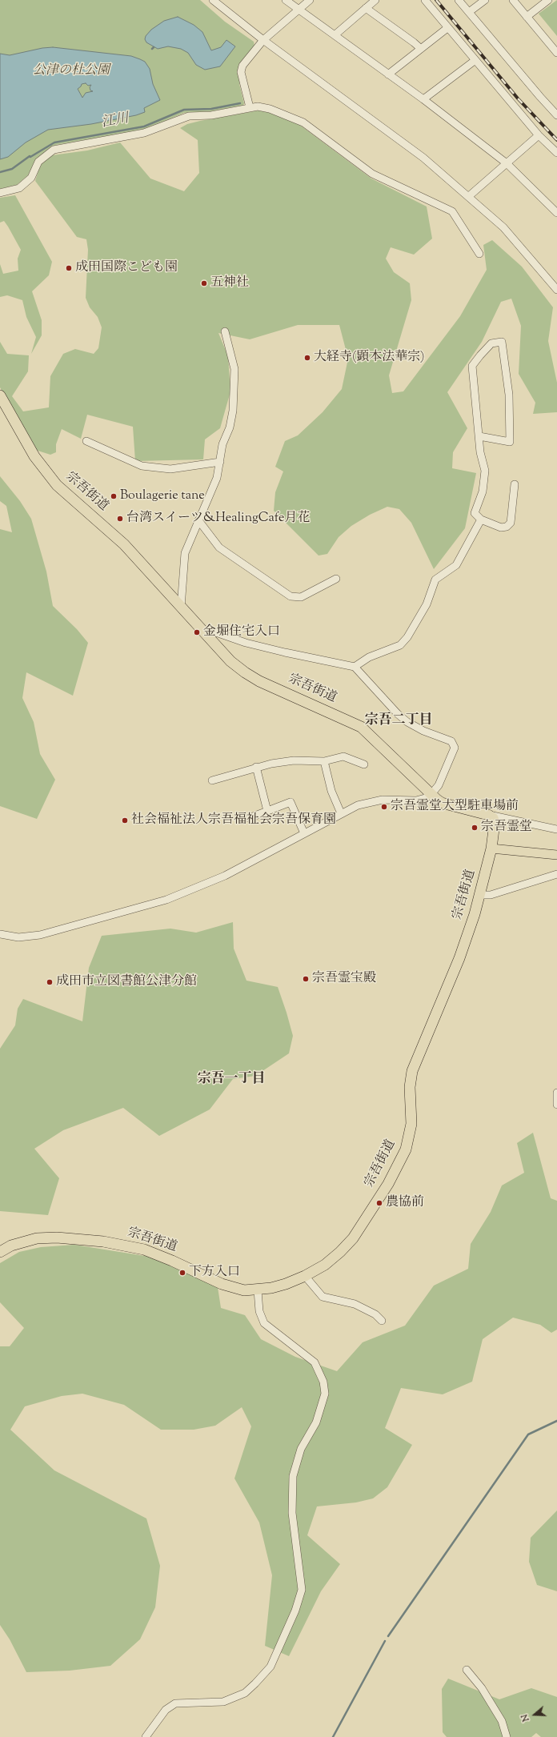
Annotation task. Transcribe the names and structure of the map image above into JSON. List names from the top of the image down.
{
  "streets": {
    "highway": ["宗吾街道"]
  },
  "districts": ["宗吾二丁目", "宗吾一丁目"],
  "water": ["江川"],
  "parks": ["公津の杜公園"],
  "places": [
    "成田国際こども園",
    "五神社",
    "大経寺(顕本法華宗)",
    "Boulagerie tane",
    "台湾スイーツ&HealingCafe月花",
    "金堀住宅入口",
    "宗吾霊堂大型駐車場前",
    "社会福祉法人宗吾福祉会宗吾保育園",
    "宗吾霊堂",
    "宗吾霊宝殿",
    "成田市立図書館公津分館",
    "農協前",
    "下方入口"
  ],
  "north": "left"
}
